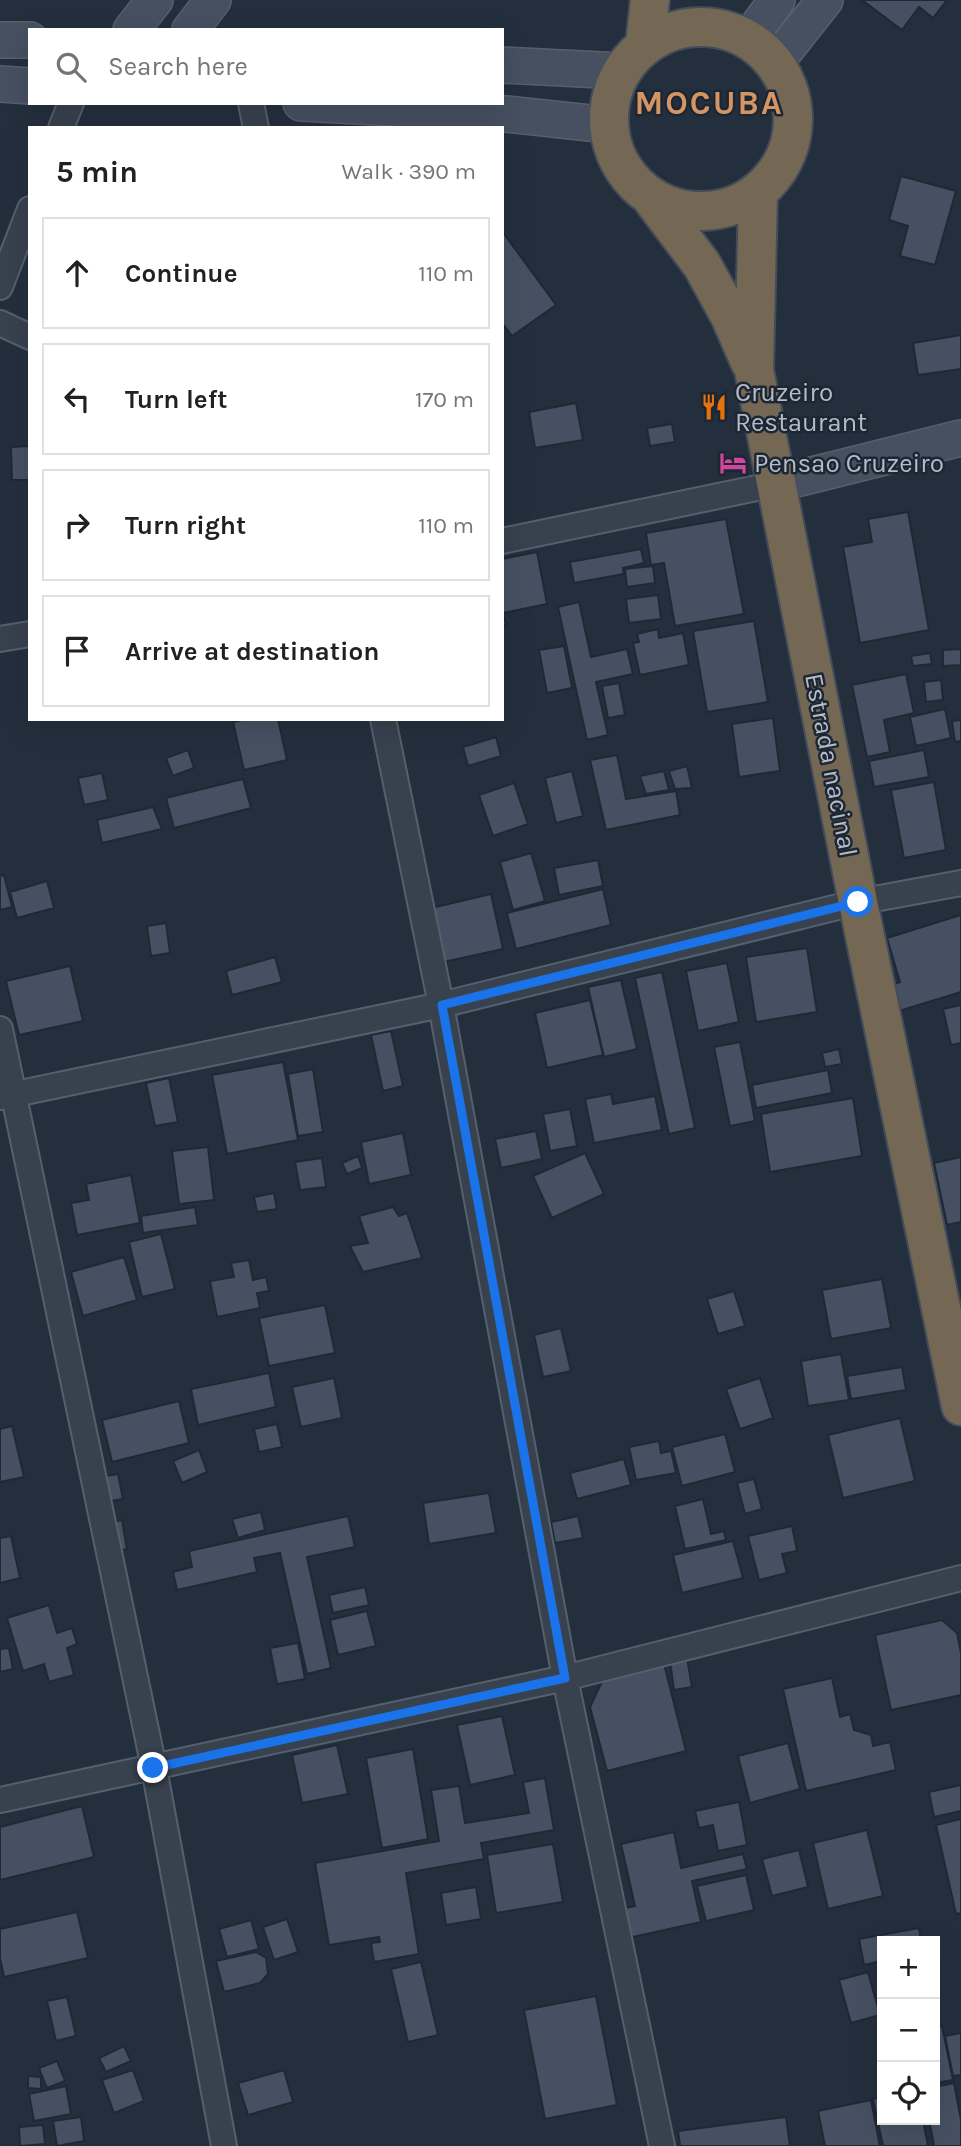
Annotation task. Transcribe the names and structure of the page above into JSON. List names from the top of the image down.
{
  "streets": {
    "highway": ["Estrada nacinal"]
  },
  "districts": ["MOCUBA"],
  "places": {
    "restaurant": ["Cruzeiro Restaurant"],
    "hotel": ["Pensao Cruzeiro"]
  },
  "page": {
    "search": "Search here",
    "heading": ["5 min", "Walk · 390 m"],
    "list": [
      ["Continue", "110 m"],
      ["Turn left", "170 m"],
      ["Turn right", "110 m"],
      "Arrive at destination"
    ],
    "map_buttons": ["+", "−"]
  }
}
